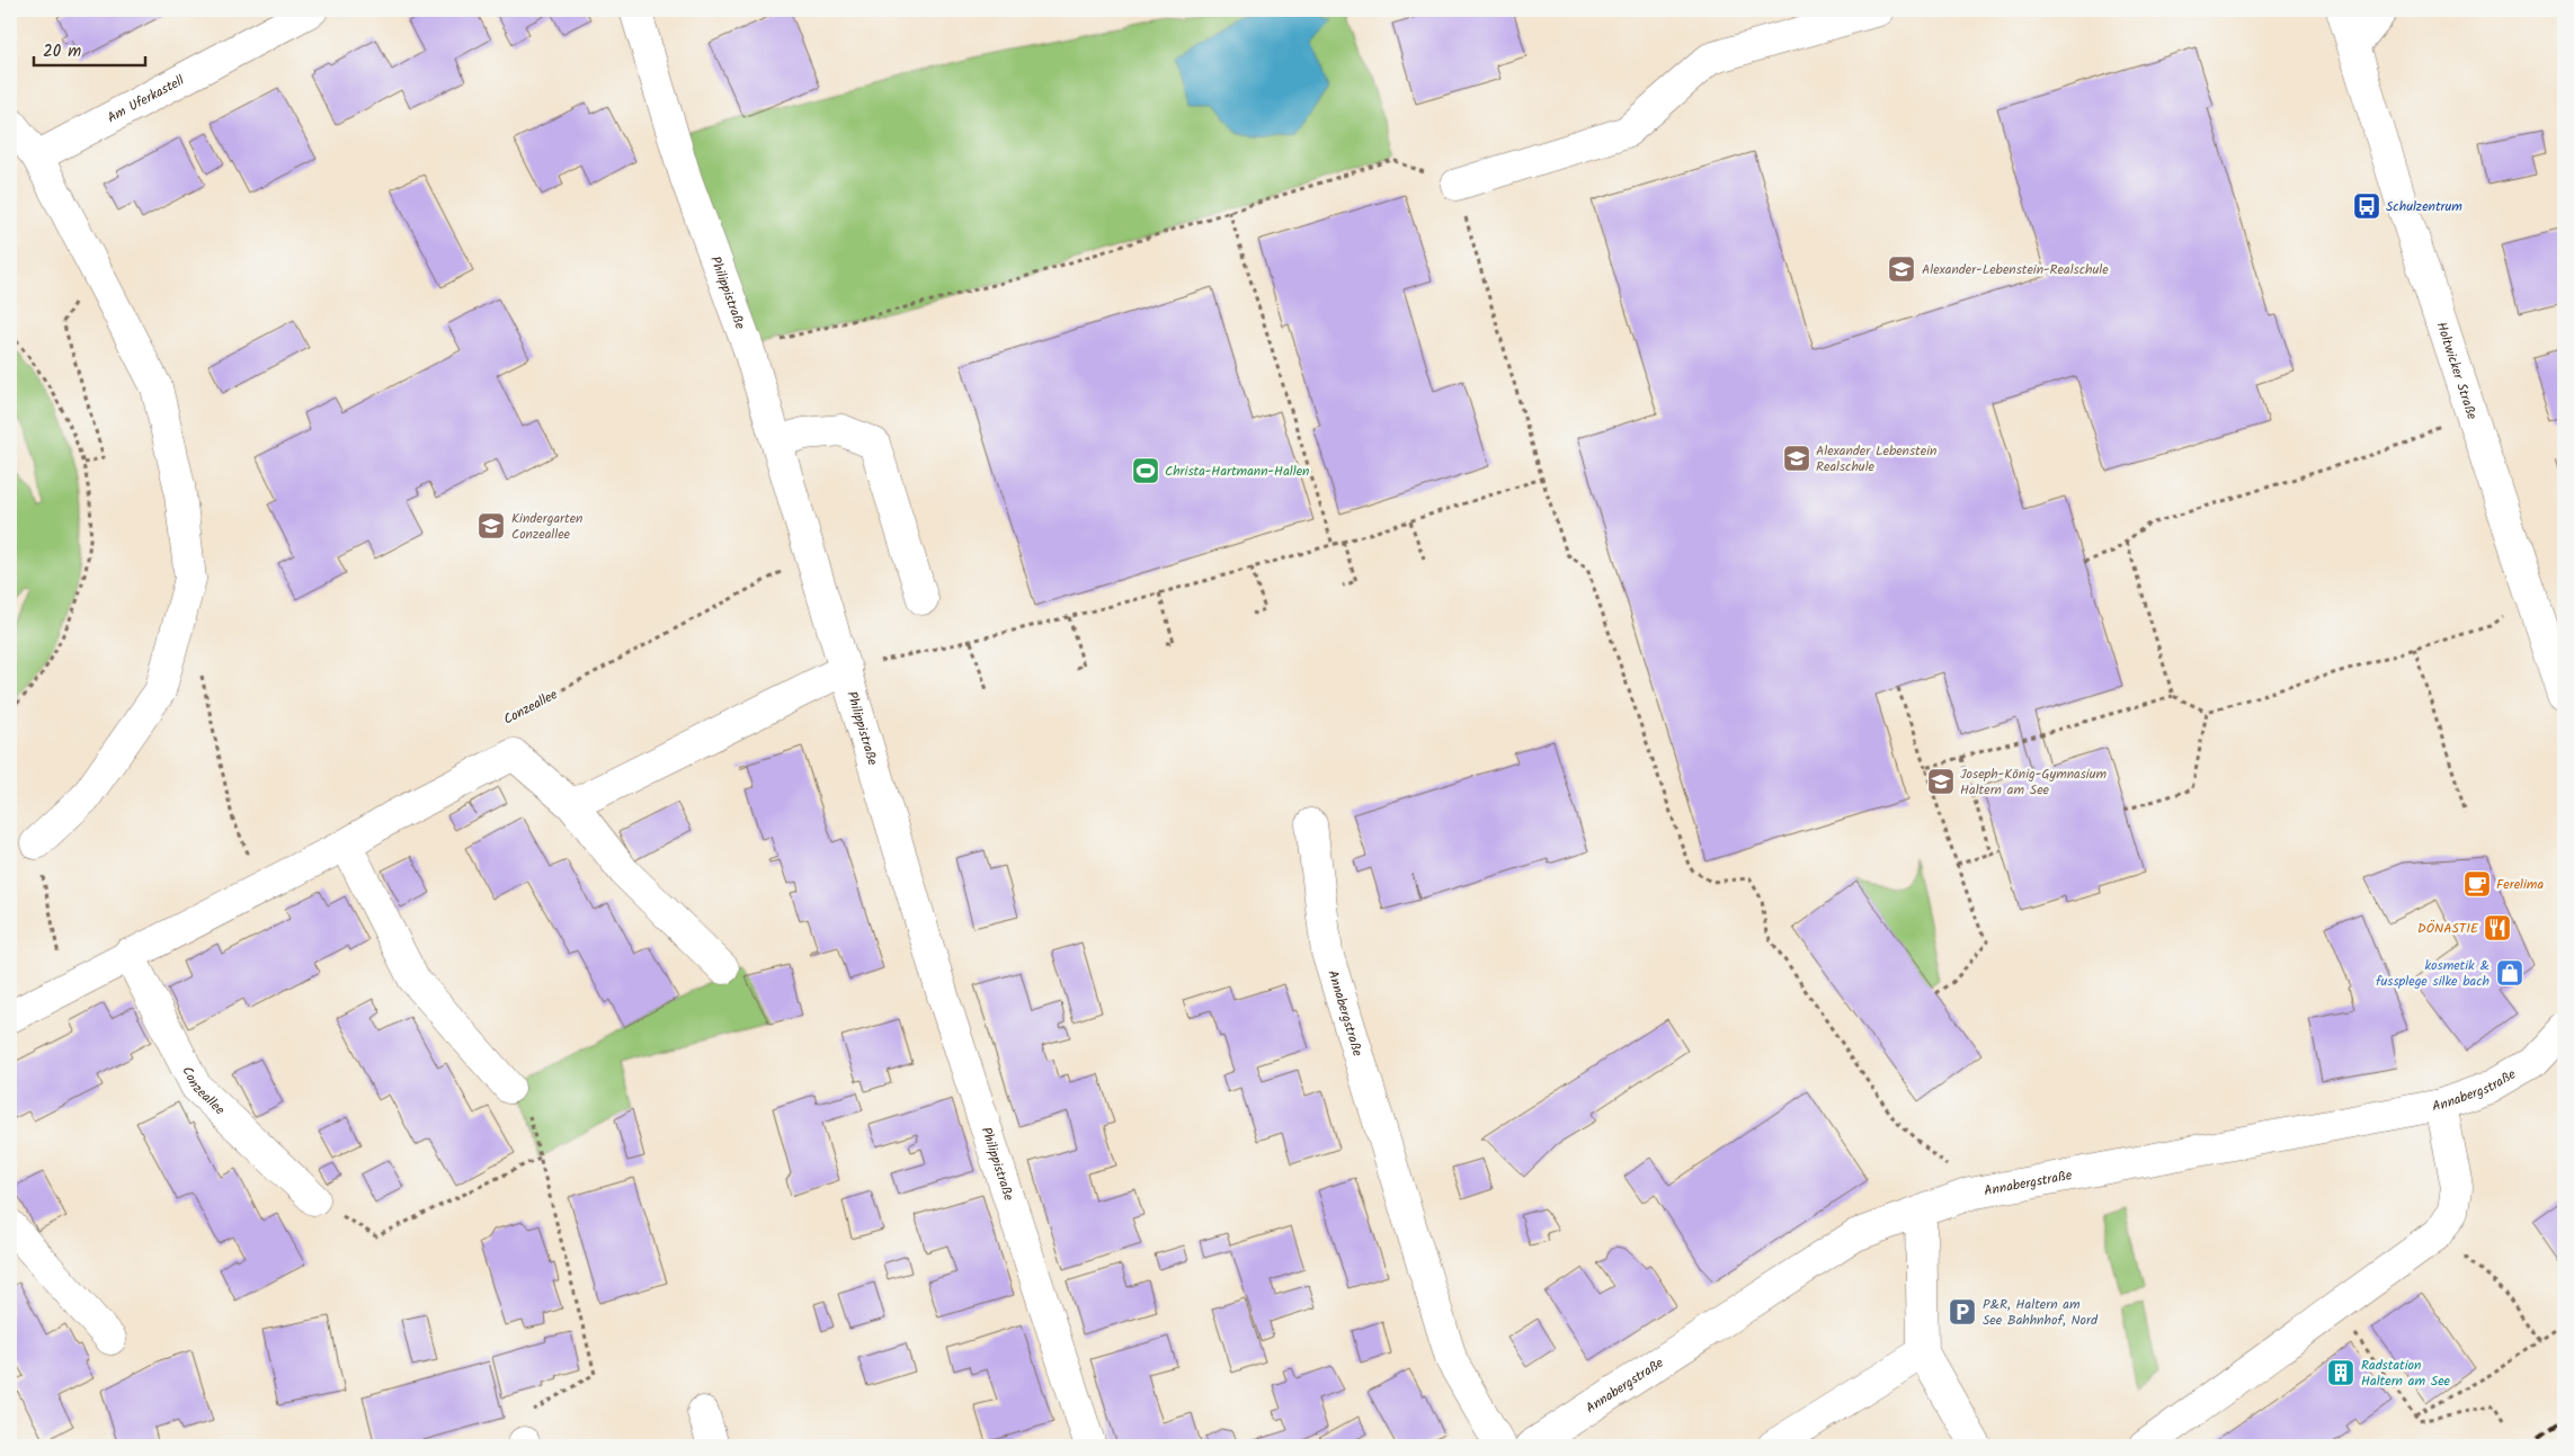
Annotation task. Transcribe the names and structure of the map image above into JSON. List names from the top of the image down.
{
  "streets": {
    "street": [
      "Am Uferkastell",
      "Philippistraße",
      "Holtwicker Straße",
      "Conzeallee",
      "Annabergstraße"
    ]
  },
  "crossings": [
    ["Philippistraße", "Conzeallee"]
  ],
  "places": {
    "bus stop": ["Schulzentrum"],
    "school or university": [
      "Alexander-Lebenstein-Realschule",
      "Alexander Lebenstein Realschule",
      "Kindergarten Conzeallee",
      "Joseph-König-Gymnasium Haltern am See"
    ],
    "sports": ["Christa-Hartmann-Hallen"],
    "cafe": ["Ferelima"],
    "restaurant": ["DÖNASTIE"],
    "shop": ["kosmetik & fussplege silke bach"],
    "parking": ["P&R, Haltern am See Bahhnhof, Nord"],
    "building": ["Radstation Haltern am See"]
  },
  "scale_bar": "20 m"
}
